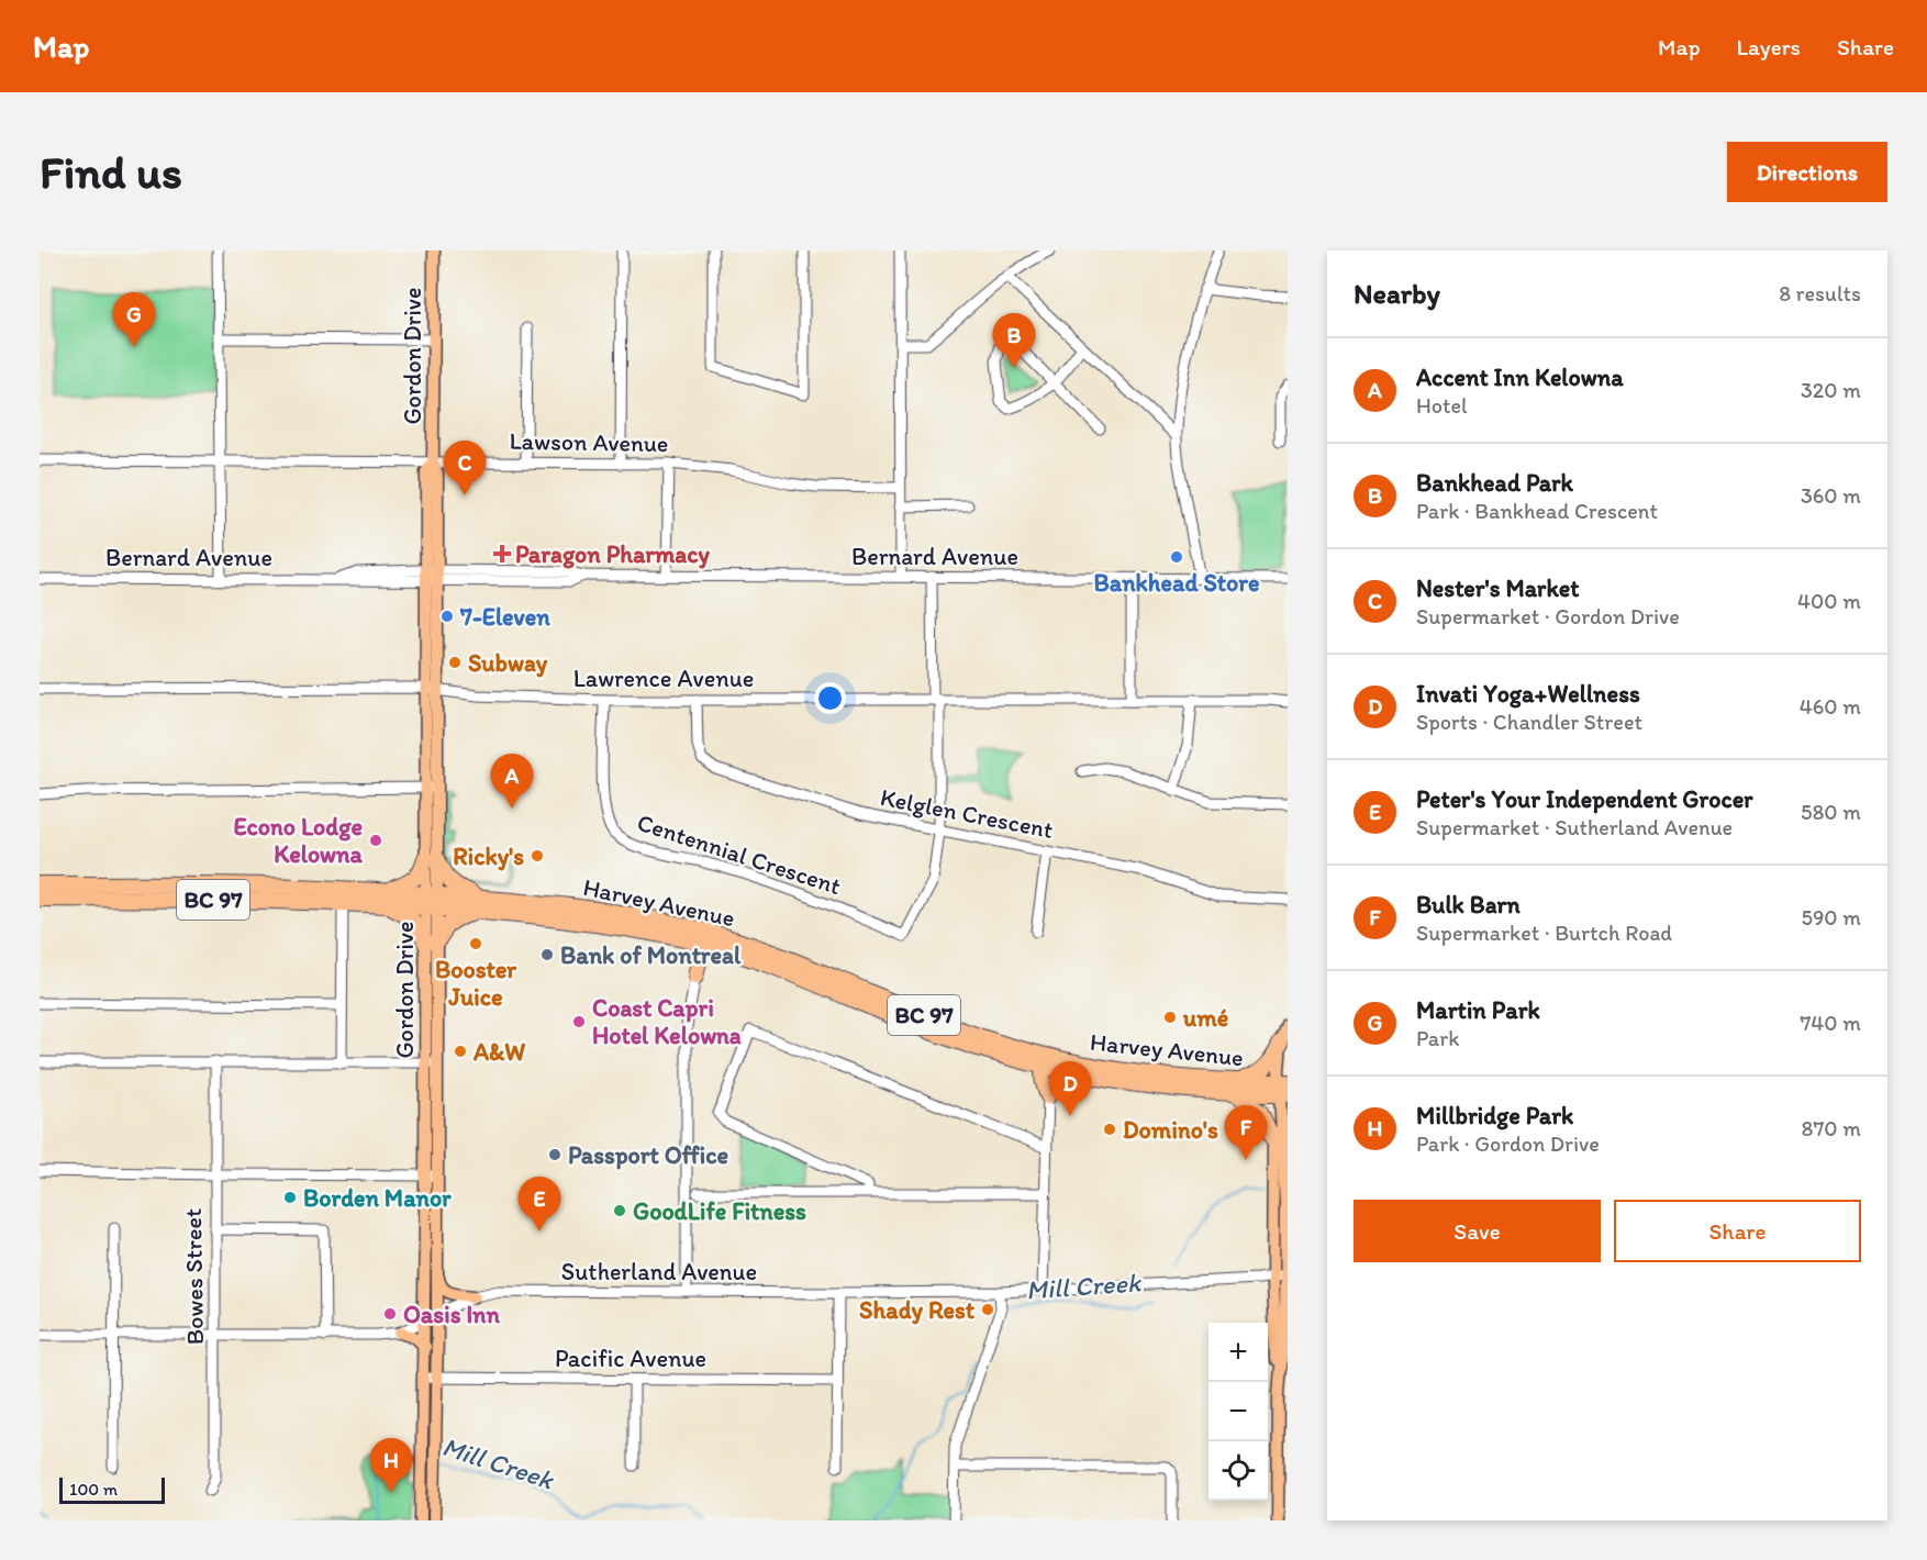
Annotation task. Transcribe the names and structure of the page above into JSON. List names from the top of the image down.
{
  "streets": {
    "highway": ["BC 97", "Harvey Avenue"],
    "main road": ["Gordon Drive"],
    "street": [
      "Lawson Avenue",
      "Bernard Avenue",
      "Lawrence Avenue",
      "Kelglen Crescent",
      "Centennial Crescent",
      "Sutherland Avenue",
      "Bowes Street",
      "Pacific Avenue"
    ]
  },
  "crossings": [
    ["Gordon Drive", "Lawson Avenue"],
    ["Gordon Drive", "Bernard Avenue"],
    ["Gordon Drive", "Lawrence Avenue"],
    ["Gordon Drive", "Harvey Avenue"],
    ["Gordon Drive", "Sutherland Avenue"],
    ["Gordon Drive", "Pacific Avenue"],
    ["Lawrence Avenue", "Kelglen Crescent"],
    ["Lawrence Avenue", "Centennial Crescent"],
    ["Kelglen Crescent", "Centennial Crescent"],
    ["Sutherland Avenue", "Bowes Street"]
  ],
  "water": ["Mill Creek"],
  "places": {
    "health": ["Paragon Pharmacy"],
    "other": [
      "Bankhead Store",
      "7-Eleven",
      "Subway",
      "Econo Lodge Kelowna",
      "Ricky's",
      "Booster Juice",
      "Bank of Montreal",
      "umé",
      "Coast Capri Hotel Kelowna",
      "A&W",
      "Domino's",
      "Passport Office",
      "Borden Manor",
      "GoodLife Fitness",
      "Shady Rest",
      "Oasis Inn"
    ]
  },
  "scale_bar": "100 m",
  "page": {
    "header": "Map",
    "nav": ["Map", "Layers", "Share"],
    "buttons": [
      "Directions",
      ["Save", "Share"]
    ],
    "title": "Find us",
    "heading": ["Nearby", "8 results"],
    "pins": [
      "G",
      "B",
      "C",
      "A",
      "D",
      "F",
      "E",
      "H"
    ],
    "list": [
      {
        "mark": "A",
        "name": "Accent Inn Kelowna",
        "note": "Hotel",
        "value": "320 m"
      },
      {
        "mark": "B",
        "name": "Bankhead Park",
        "note": "Park · Bankhead Crescent",
        "value": "360 m"
      },
      {
        "mark": "C",
        "name": "Nester's Market",
        "note": "Supermarket · Gordon Drive",
        "value": "400 m"
      },
      {
        "mark": "D",
        "name": "Invati Yoga+Wellness",
        "note": "Sports · Chandler Street",
        "value": "460 m"
      },
      {
        "mark": "E",
        "name": "Peter's Your Independent Grocer",
        "note": "Supermarket · Sutherland Avenue",
        "value": "580 m"
      },
      {
        "mark": "F",
        "name": "Bulk Barn",
        "note": "Supermarket · Burtch Road",
        "value": "590 m"
      },
      {
        "mark": "G",
        "name": "Martin Park",
        "note": "Park",
        "value": "740 m"
      },
      {
        "mark": "H",
        "name": "Millbridge Park",
        "note": "Park · Gordon Drive",
        "value": "870 m"
      }
    ],
    "map_buttons": ["+", "−"],
    "scale": "100 m"
  }
}
